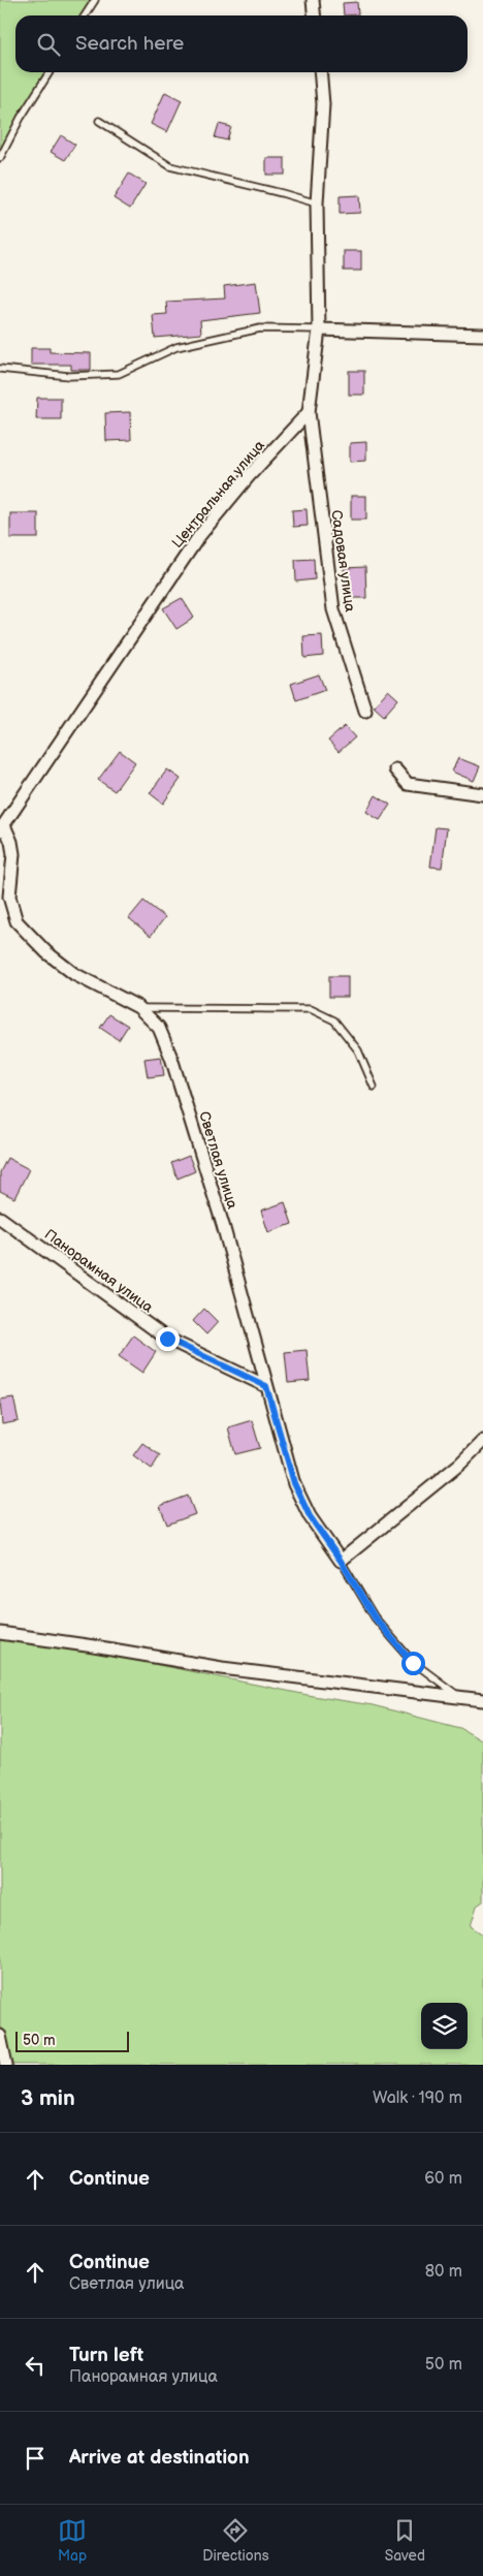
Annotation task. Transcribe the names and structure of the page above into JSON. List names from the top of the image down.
{
  "streets": {
    "street": [
      "Центральная улица",
      "Садовая улица",
      "Светлая улица",
      "Панорамная улица"
    ]
  },
  "crossings": [
    ["Центральная улица", "Садовая улица"],
    ["Центральная улица", "Светлая улица"],
    ["Светлая улица", "Панорамная улица"]
  ],
  "scale_bar": "50 m",
  "page": {
    "search": "Search here",
    "scale": "50 m",
    "heading": ["3 min", "Walk · 190 m"],
    "list": [
      ["Continue", "60 m"],
      ["Continue", "Светлая улица", "80 m"],
      ["Turn left", "Панорамная улица", "50 m"],
      "Arrive at destination"
    ],
    "nav": ["Map", "Directions", "Saved"]
  }
}
